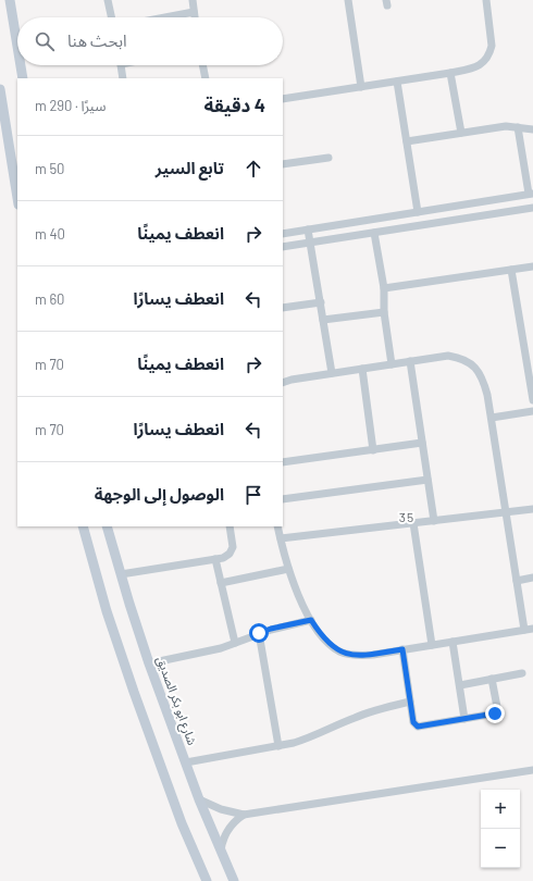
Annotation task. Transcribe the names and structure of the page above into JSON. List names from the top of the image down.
{
  "streets": {
    "main road": ["شارع ابو بكر الصديق"]
  },
  "districts": ["35"],
  "page": {
    "search": "ابحث هنا",
    "heading": ["4 دقيقة", "سيرًا · 290 m"],
    "list": [
      ["تابع السير", "50 m"],
      ["انعطف يمينًا", "40 m"],
      ["انعطف يسارًا", "60 m"],
      ["انعطف يمينًا", "70 m"],
      ["انعطف يسارًا", "70 m"],
      "الوصول إلى الوجهة"
    ],
    "map_buttons": ["+", "−"]
  }
}
